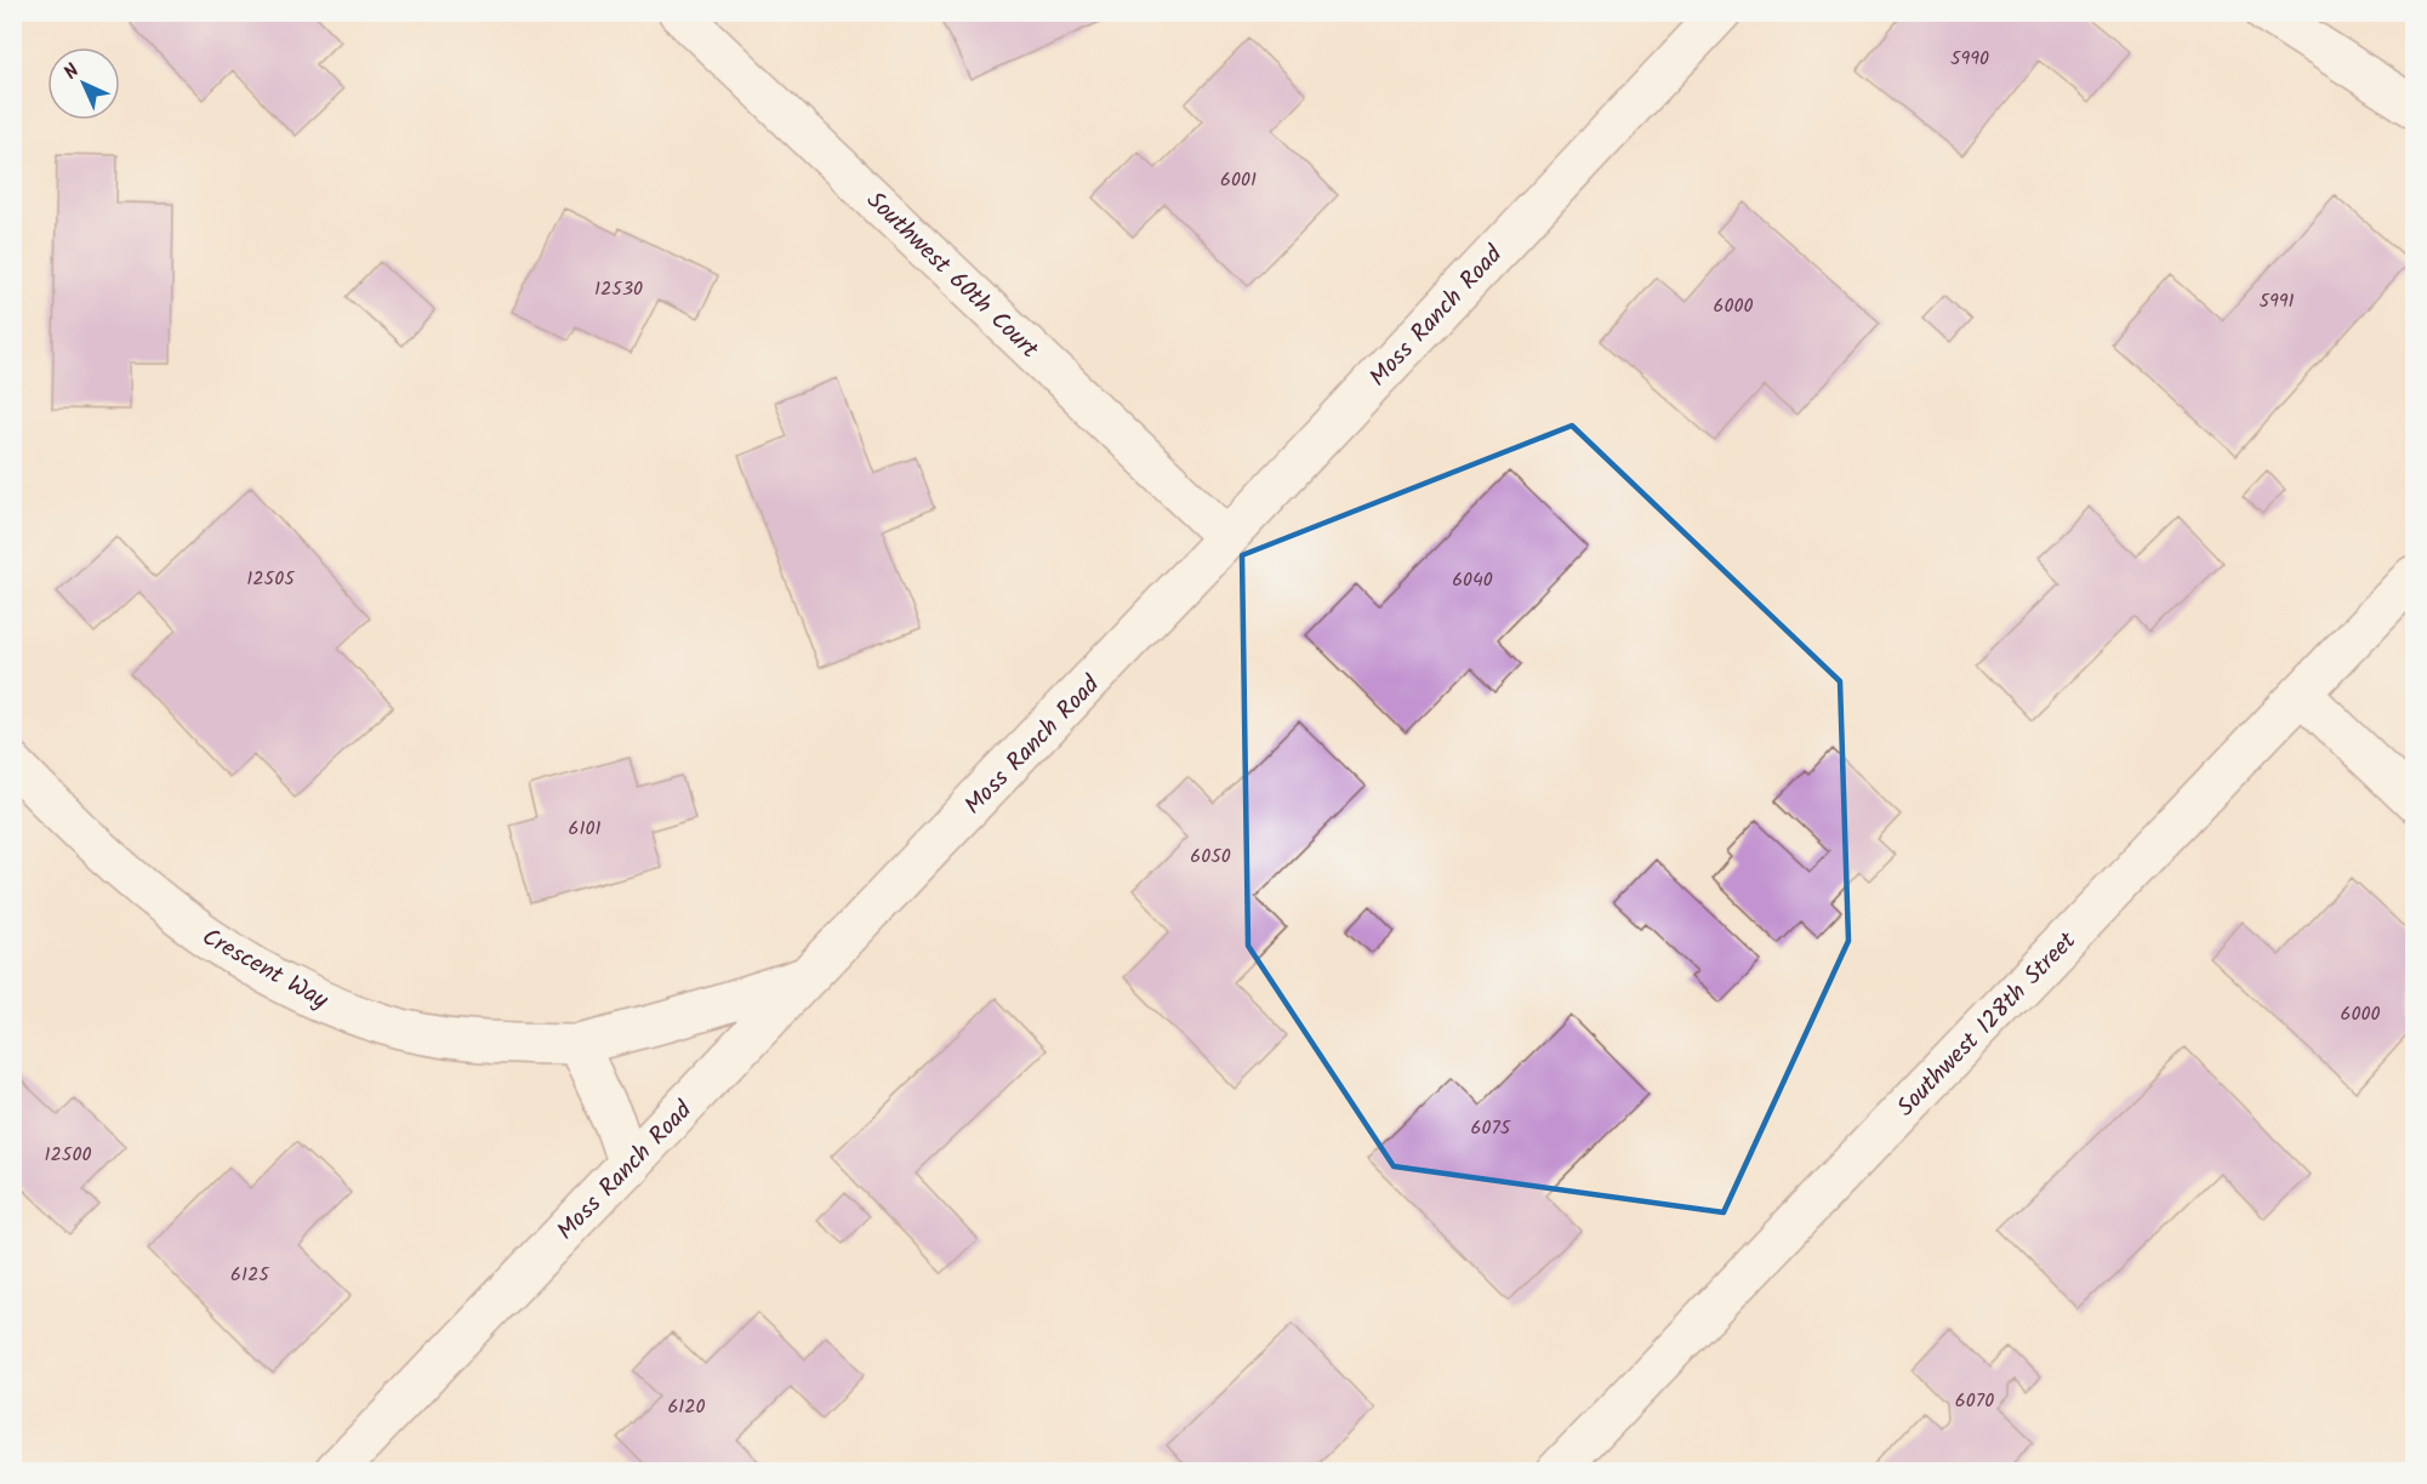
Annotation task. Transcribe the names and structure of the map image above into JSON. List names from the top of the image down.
{
  "streets": {
    "street": [
      "Southwest 60th Court",
      "Moss Ranch Road",
      "Crescent Way",
      "Southwest 128th Street"
    ]
  },
  "crossings": [
    ["Southwest 60th Court", "Moss Ranch Road"],
    ["Moss Ranch Road", "Crescent Way"]
  ],
  "house_numbers": [
    "5990",
    "6001",
    "12530",
    "5991",
    "6000",
    "12505",
    "6040",
    "6101",
    "6050",
    "6000",
    "6075",
    "12500",
    "6125",
    "6070",
    "6120"
  ],
  "north": "top left"
}
